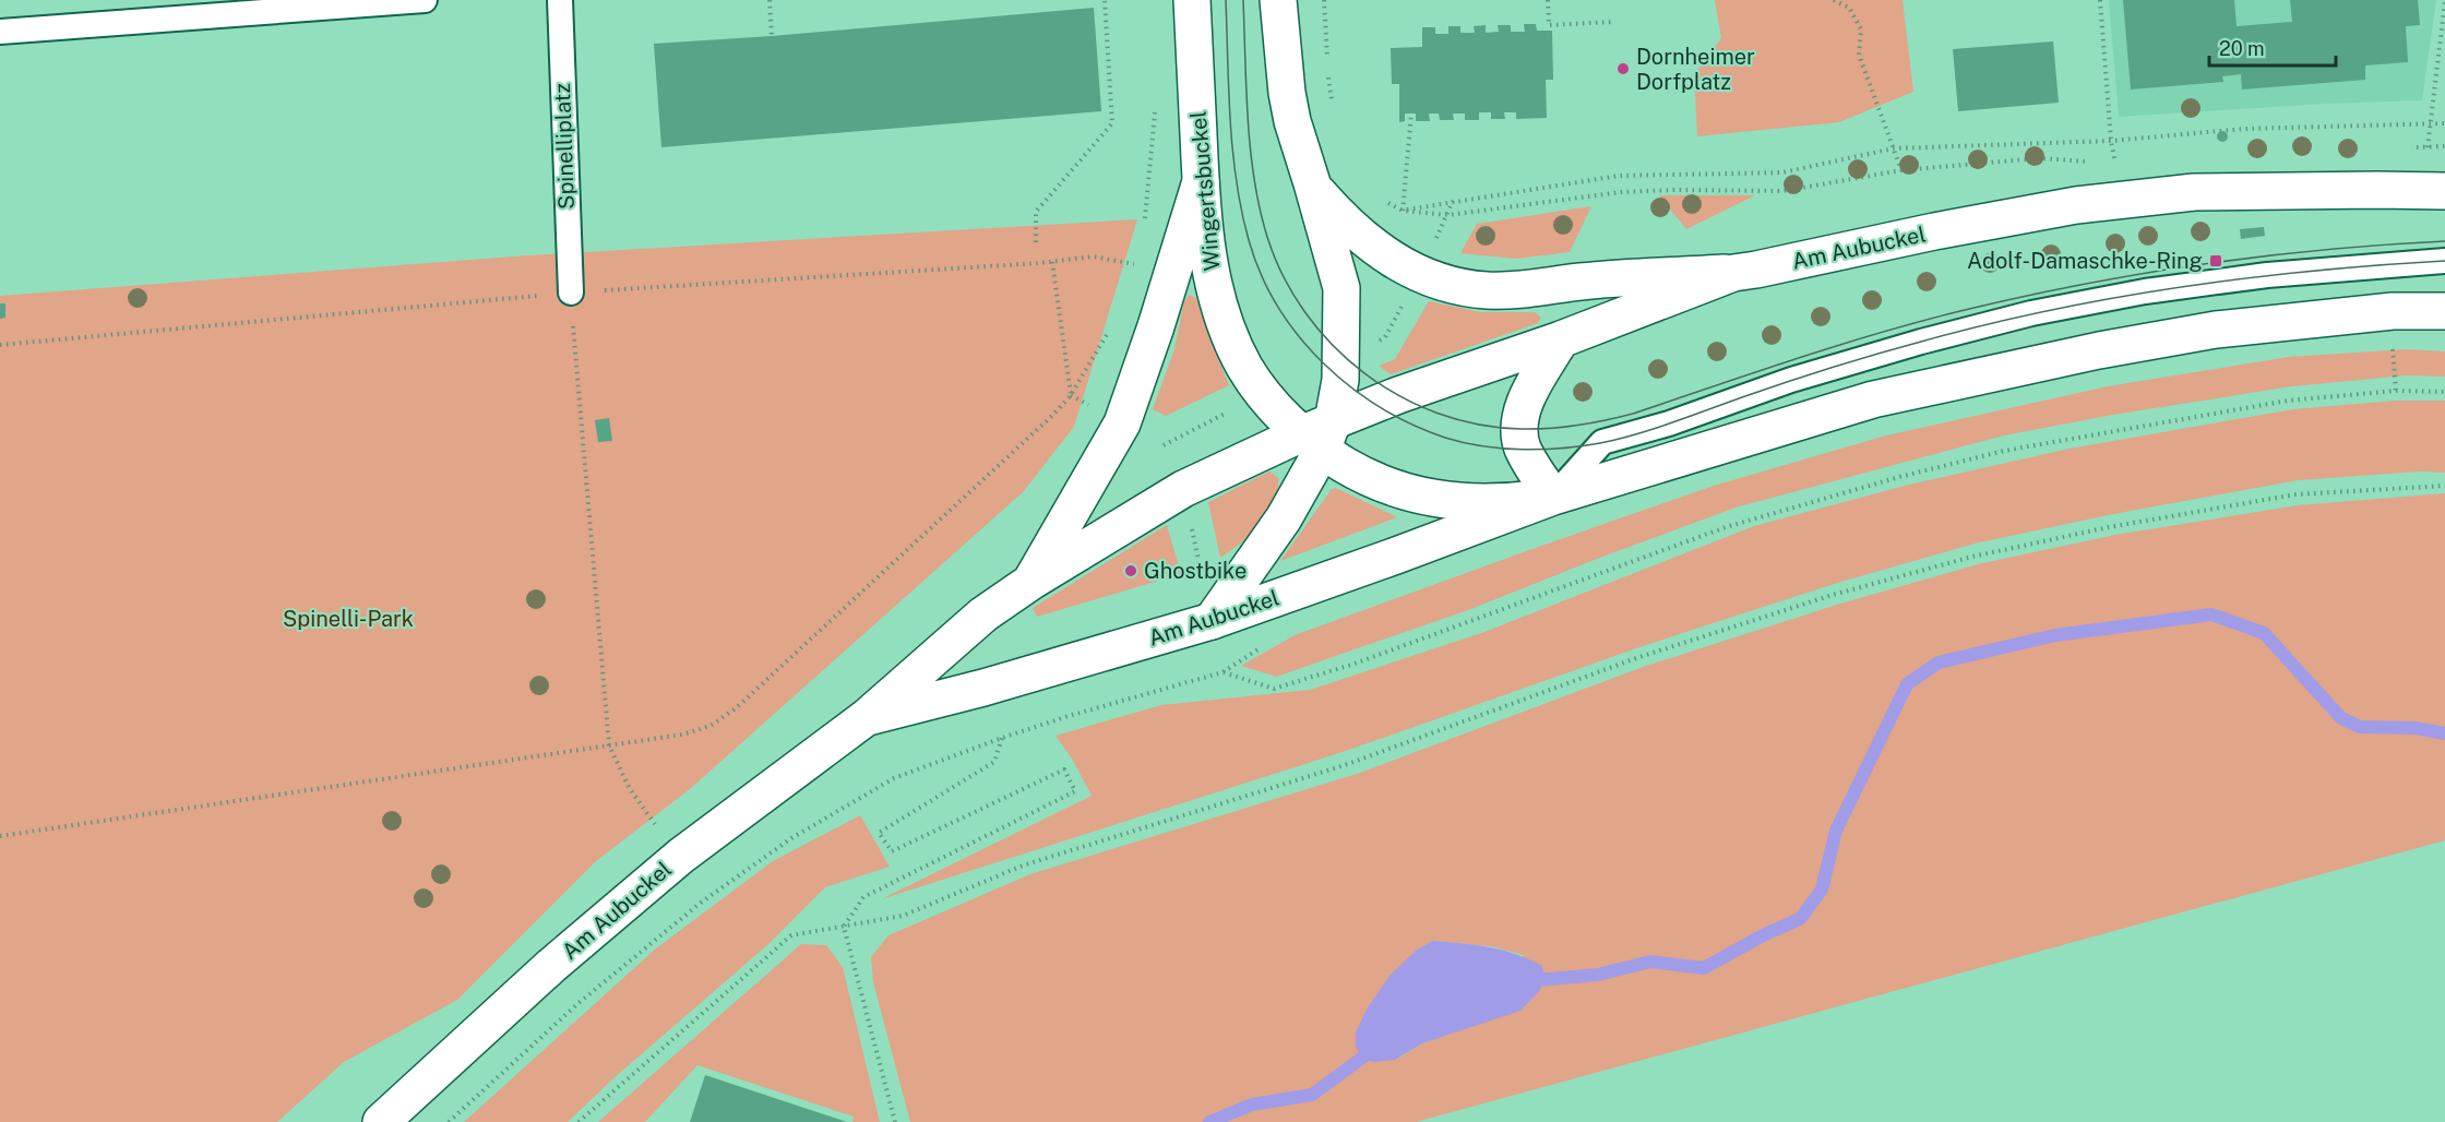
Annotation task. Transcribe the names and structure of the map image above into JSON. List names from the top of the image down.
{
  "streets": {
    "main road": ["Wingertsbuckel", "Am Aubuckel"],
    "lane": ["Spinelliplatz"]
  },
  "crossings": [
    ["Wingertsbuckel", "Am Aubuckel"]
  ],
  "parks": ["Spinelli-Park"],
  "places": {
    "other": ["Dornheimer Dorfplatz", "Ghostbike"],
    "transit": ["Adolf-Damaschke-Ring"]
  },
  "scale_bar": "20 m"
}
